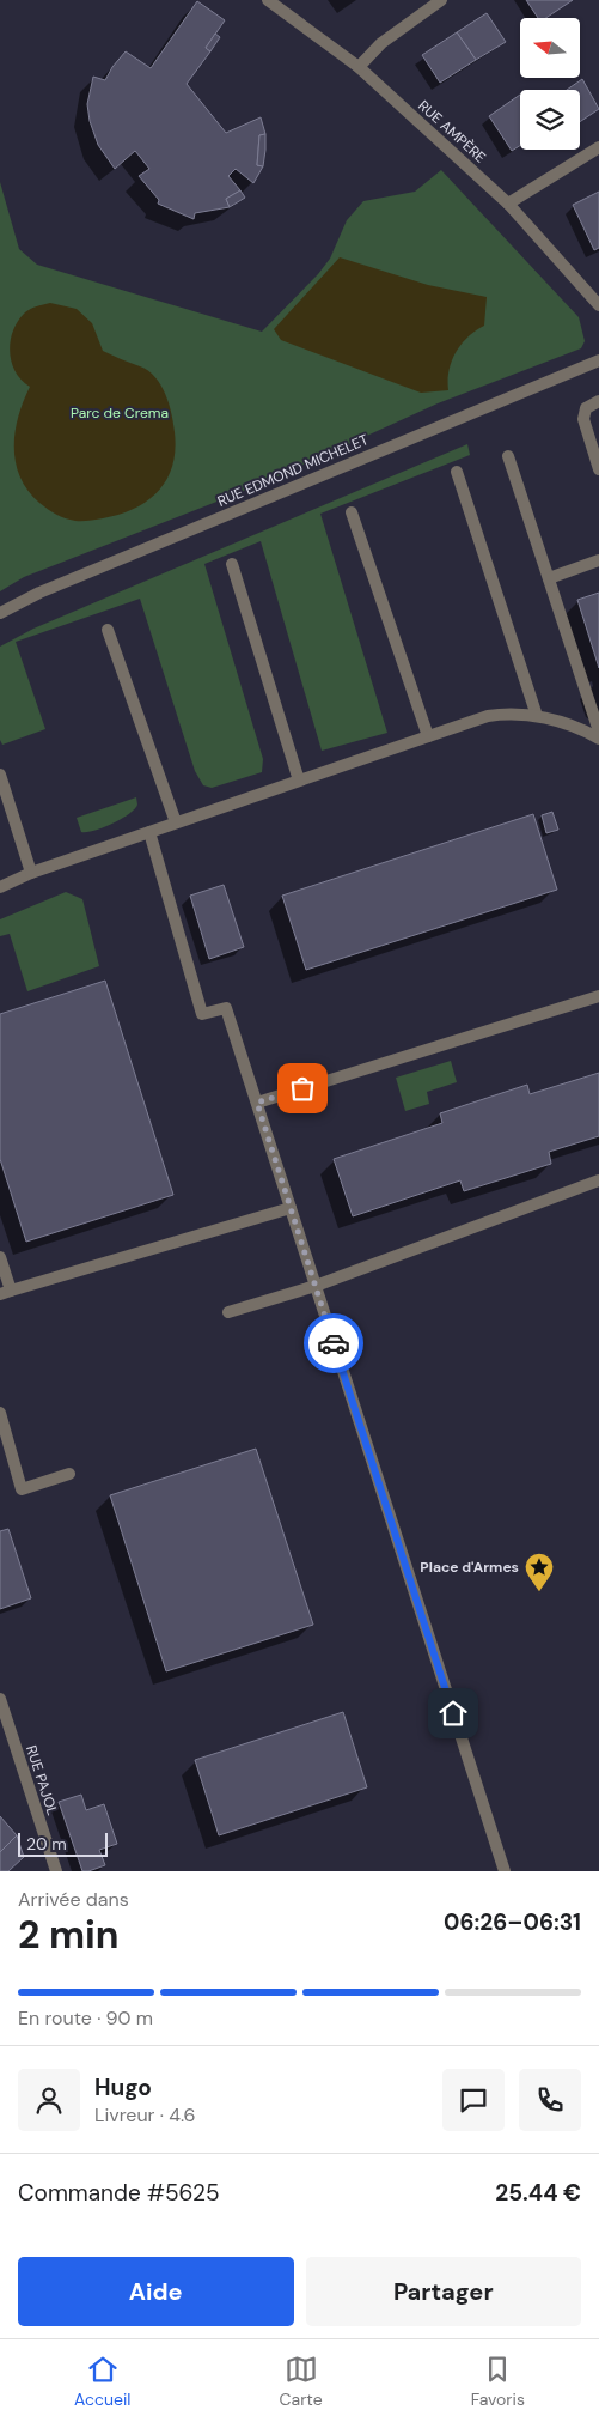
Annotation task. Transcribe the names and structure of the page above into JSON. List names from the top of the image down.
{
  "streets": {
    "street": ["RUE AMPÈRE", "RUE EDMOND MICHELET", "RUE PAJOL"]
  },
  "parks": ["Parc de Crema"],
  "places": {
    "place": ["Place d'Armes"]
  },
  "scale_bar": "20 m",
  "north": "left",
  "page": {
    "scale": "20 m",
    "heading": ["2 min", "Arrivée dans", "06:26–06:31"],
    "panel": [
      "Hugo",
      "Livreur · 4.6",
      "Commande #5625",
      "25.44 €"
    ],
    "bar": "En route · 90 m",
    "buttons": ["Aide", "Partager"],
    "tabs": ["Accueil", "Carte", "Favoris"]
  }
}
